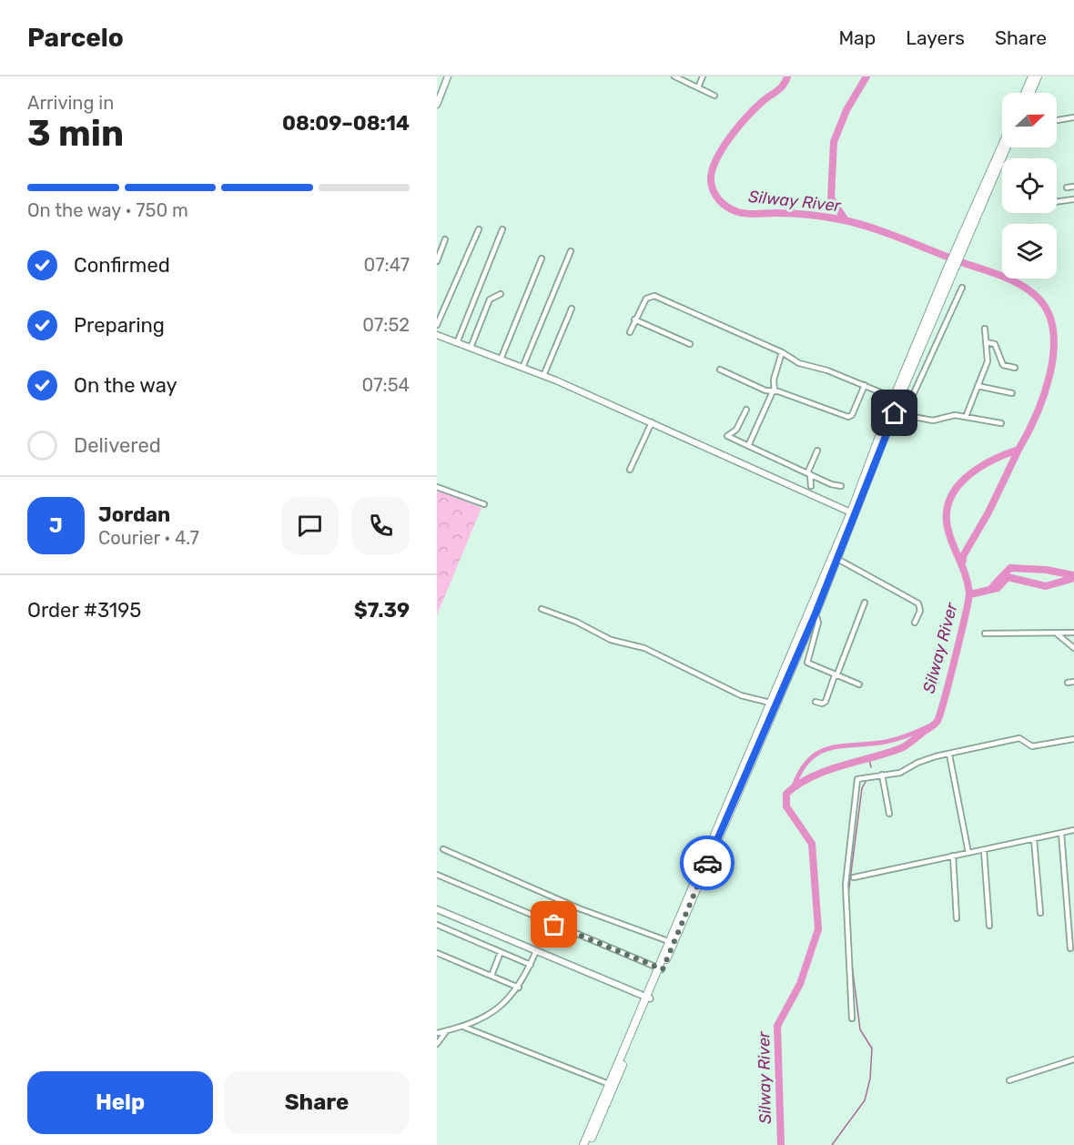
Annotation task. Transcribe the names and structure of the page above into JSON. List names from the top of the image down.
{
  "water": ["Silway River"],
  "north": "right",
  "page": {
    "header": "Parcelo",
    "nav": ["Map", "Layers", "Share"],
    "heading": ["3 min", "Arriving in", "08:09–08:14"],
    "panel": [
      "Jordan",
      "Courier · 4.7",
      "Order #3195",
      "$7.39"
    ],
    "bar": "On the way · 750 m",
    "list": [
      ["Confirmed", "07:47"],
      ["Preparing", "07:52"],
      ["On the way", "07:54"],
      "Delivered"
    ],
    "round": "J",
    "buttons": ["Help", "Share"]
  }
}
